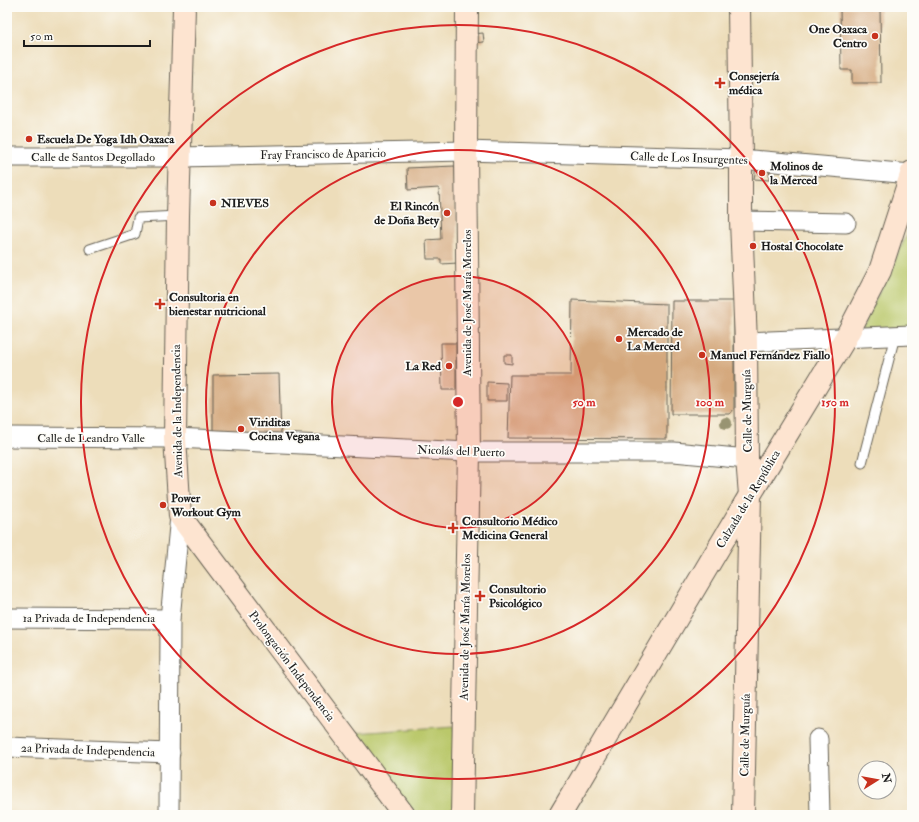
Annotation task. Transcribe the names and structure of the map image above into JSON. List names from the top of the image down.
{
  "streets": {
    "main road": [
      "Avenida de José María Morelos",
      "Avenida de la Independencia",
      "Calle de Murguía",
      "Calzada de la República",
      "Prolongación Independencia"
    ],
    "street": [
      "Fray Francisco de Aparicio",
      "Calle de Santos Degollado",
      "Calle de Los Insurgentes",
      "Calle de Leandro Valle",
      "Nicolás del Puerto",
      "1a Privada de Independencia",
      "2a Privada de Independencia"
    ]
  },
  "crossings": [
    ["Fray Francisco de Aparicio", "Calle de Santos Degollado"],
    ["Fray Francisco de Aparicio", "Calle de Los Insurgentes"],
    ["Fray Francisco de Aparicio", "Avenida de José María Morelos"],
    ["Fray Francisco de Aparicio", "Avenida de la Independencia"],
    ["Calle de Santos Degollado", "Avenida de la Independencia"],
    ["Calle de Los Insurgentes", "Avenida de José María Morelos"],
    ["Calle de Los Insurgentes", "Calle de Murguía"],
    ["Calle de Los Insurgentes", "Calzada de la República"],
    ["Avenida de José María Morelos", "Nicolás del Puerto"],
    ["Avenida de la Independencia", "Calle de Leandro Valle"],
    ["Avenida de la Independencia", "Nicolás del Puerto"],
    ["Avenida de la Independencia", "1a Privada de Independencia"],
    ["Avenida de la Independencia", "Prolongación Independencia"],
    ["Avenida de la Independencia", "2a Privada de Independencia"],
    ["Calle de Murguía", "Nicolás del Puerto"],
    ["Calle de Murguía", "Calzada de la República"],
    ["Calle de Leandro Valle", "Nicolás del Puerto"]
  ],
  "places": {
    "other": [
      "One Oaxaca Centro",
      "Escuela De Yoga Idh Oaxaca",
      "Molinos de la Merced",
      "NIEVES",
      "El Rincón de Doña Bety",
      "Hostal Chocolate",
      "Mercado de La Merced",
      "Manuel Fernández Fiallo",
      "La Red",
      "Viriditas Cocina Vegana",
      "Power Workout Gym"
    ],
    "health": [
      "Consejería médica",
      "Consultoria en bienestar nutricional",
      "Consultorio Médico Medicina General",
      "Consultorio Psicológico"
    ]
  },
  "scale_bar": "50 m",
  "north": "right",
  "rings": ["50 m", "100 m", "150 m"]
}
